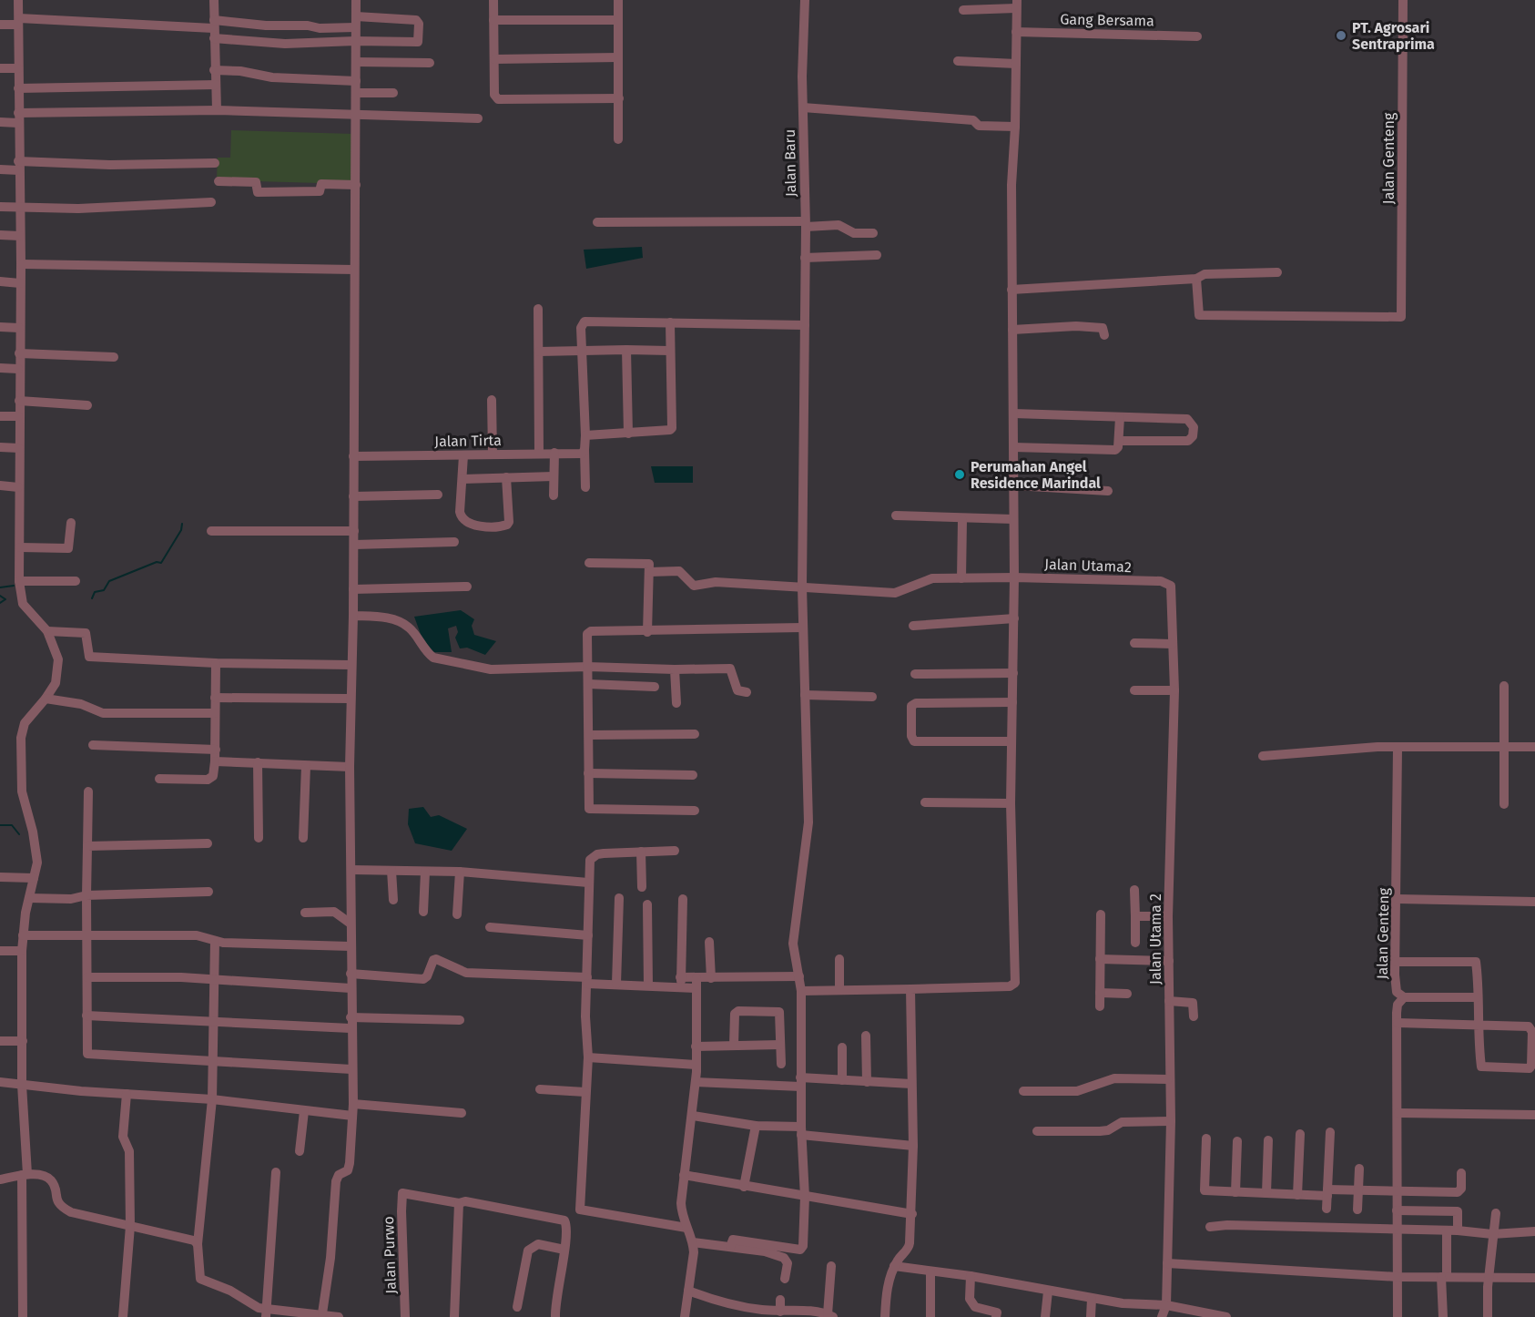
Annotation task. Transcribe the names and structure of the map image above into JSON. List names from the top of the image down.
{
  "streets": {
    "street": [
      "Gang Bersama",
      "Jalan Genteng",
      "Jalan Baru",
      "Jalan Tirta",
      "Jalan Utama2",
      "Jalan Utama 2",
      "Jalan Purwo"
    ]
  },
  "crossings": [
    ["Jalan Utama2", "Jalan Utama 2"]
  ],
  "places": ["PT. Agrosari Sentraprima", "Perumahan Angel Residence Marindal"]
}
